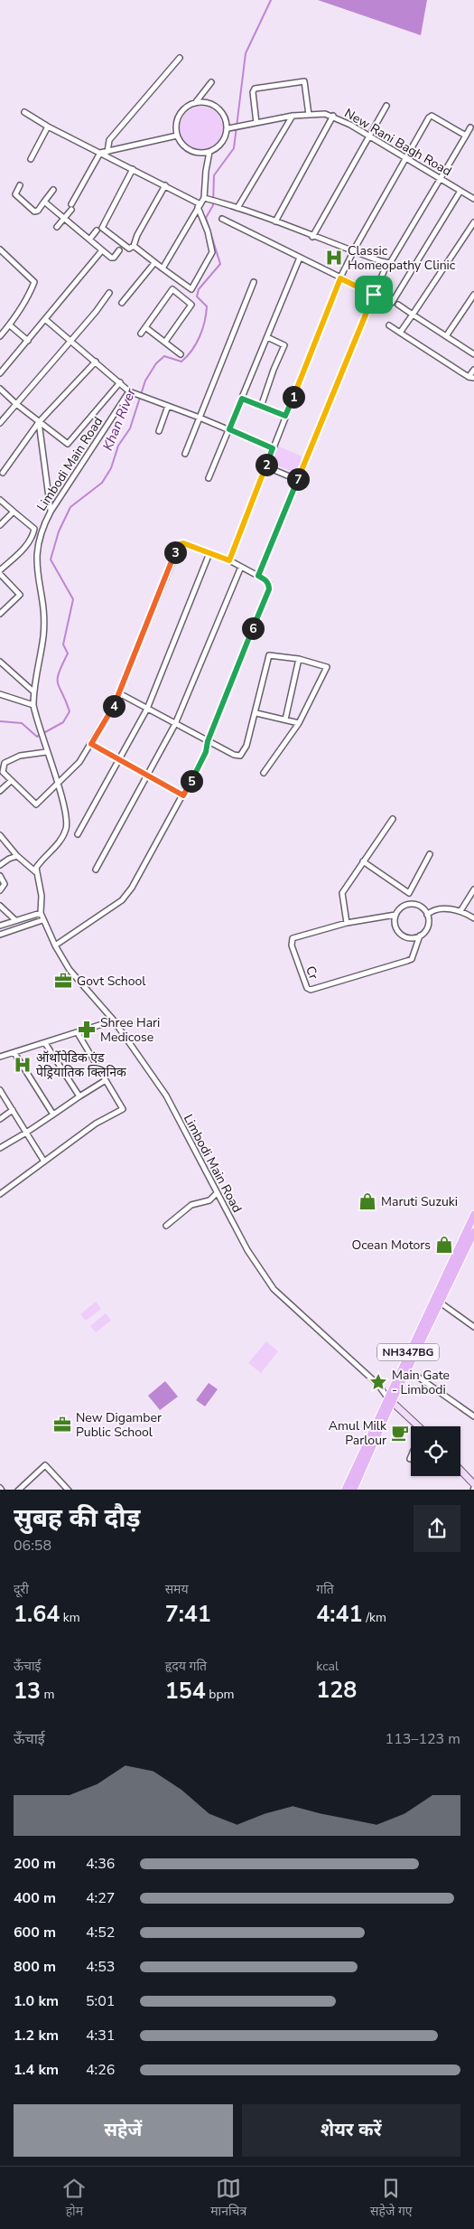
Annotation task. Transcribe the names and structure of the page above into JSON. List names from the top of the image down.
{
  "streets": {
    "main road": ["NH347BG"],
    "street": ["New Rani Bagh Road", "Limbodi Main Road", "Cr"]
  },
  "crossings": [
    ["Limbodi Main Road", "NH347BG"]
  ],
  "water": ["Khan River"],
  "places": {
    "hospital": ["Classic Homeopathy Clinic", "ऑर्थोपेडिक एंड पेड्रियातिक क्लिनिक"],
    "office": ["Govt School", "New Digamber Public School"],
    "pharmacy": ["Shree Hari Medicose"],
    "shop": ["Maruti Suzuki", "Ocean Motors"],
    "place": ["Main Gate - Limbodi"],
    "cafe": ["Amul Milk Parlour"]
  },
  "page": {
    "pins": [
      "1",
      "2",
      "7",
      "3",
      "6",
      "4",
      "5"
    ],
    "heading": ["सुबह की दौड़", "06:58"],
    "stats": [
      ["दूरी", "1.64 km"],
      ["समय", "7:41"],
      ["गति", "4:41 /km"],
      ["ऊँचाई", "13 m"],
      ["हृदय गति", "154 bpm"],
      ["kcal", "128"]
    ],
    "chart": ["ऊँचाई", "113–123 m"],
    "list": [
      {
        "name": "200 m",
        "note": "4:36"
      },
      {
        "name": "400 m",
        "note": "4:27"
      },
      {
        "name": "600 m",
        "note": "4:52"
      },
      {
        "name": "800 m",
        "note": "4:53"
      },
      {
        "name": "1.0 km",
        "note": "5:01"
      },
      {
        "name": "1.2 km",
        "note": "4:31"
      },
      {
        "name": "1.4 km",
        "note": "4:26"
      }
    ],
    "buttons": ["सहेजें", "शेयर करें"],
    "tabs": ["होम", "मानचित्र", "सहेजे गए"]
  }
}
